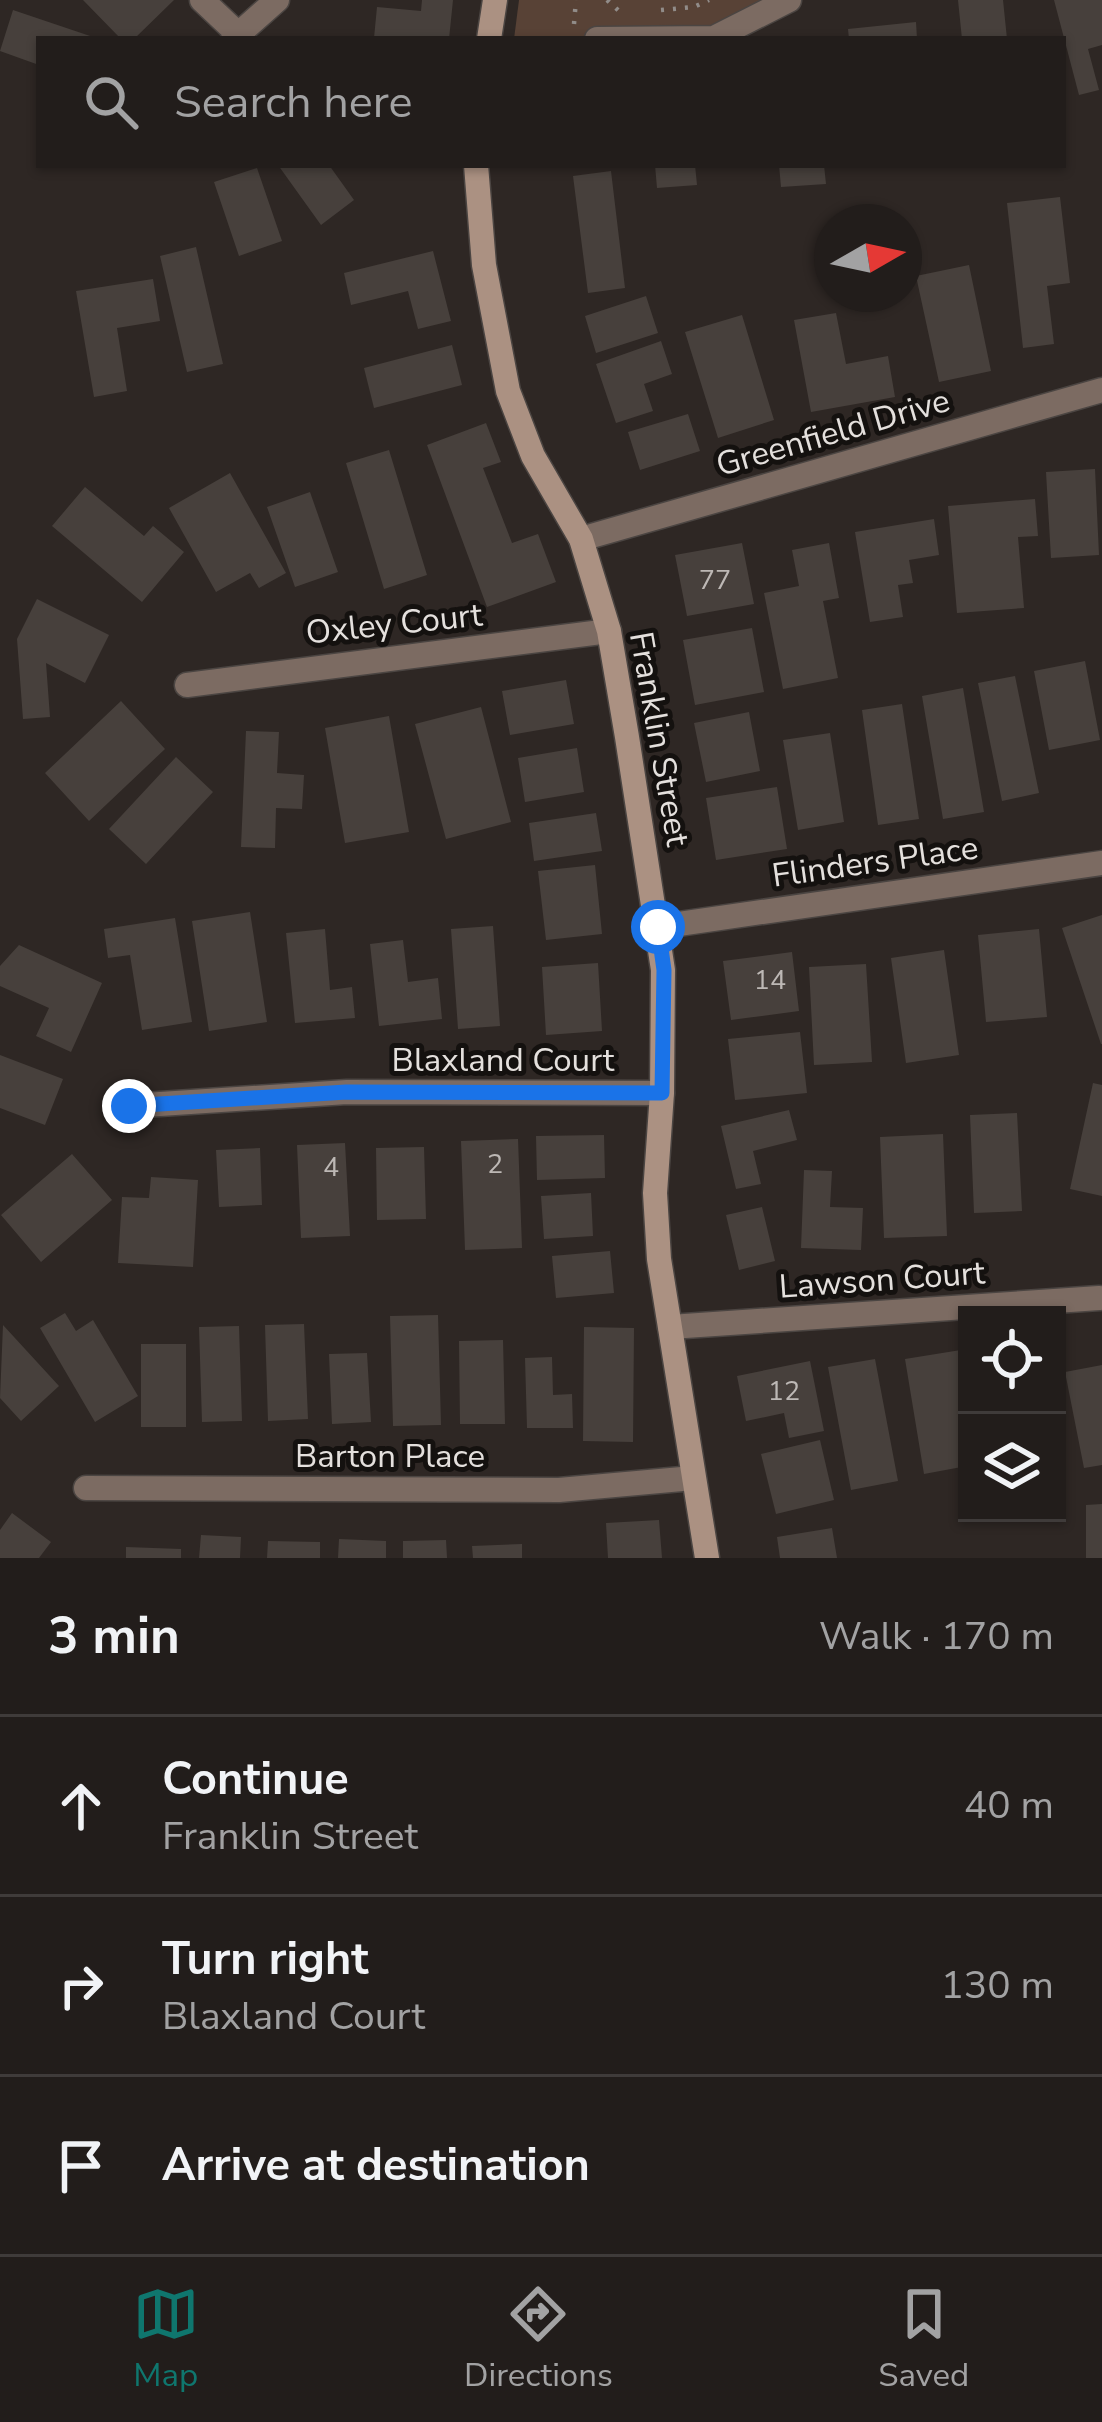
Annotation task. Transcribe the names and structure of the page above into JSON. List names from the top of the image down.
{
  "streets": {
    "street": [
      "Greenfield Drive",
      "Oxley Court",
      "Franklin Street",
      "Flinders Place",
      "Blaxland Court",
      "Lawson Court",
      "Barton Place"
    ]
  },
  "crossings": [
    ["Greenfield Drive", "Franklin Street"],
    ["Oxley Court", "Franklin Street"],
    ["Franklin Street", "Flinders Place"],
    ["Franklin Street", "Blaxland Court"],
    ["Franklin Street", "Lawson Court"],
    ["Franklin Street", "Barton Place"]
  ],
  "house_numbers": [
    "77",
    "14",
    "2",
    "4",
    "12"
  ],
  "north": "right",
  "page": {
    "search": "Search here",
    "heading": ["3 min", "Walk · 170 m"],
    "list": [
      ["Continue", "Franklin Street", "40 m"],
      ["Turn right", "Blaxland Court", "130 m"],
      "Arrive at destination"
    ],
    "nav": ["Map", "Directions", "Saved"]
  }
}
